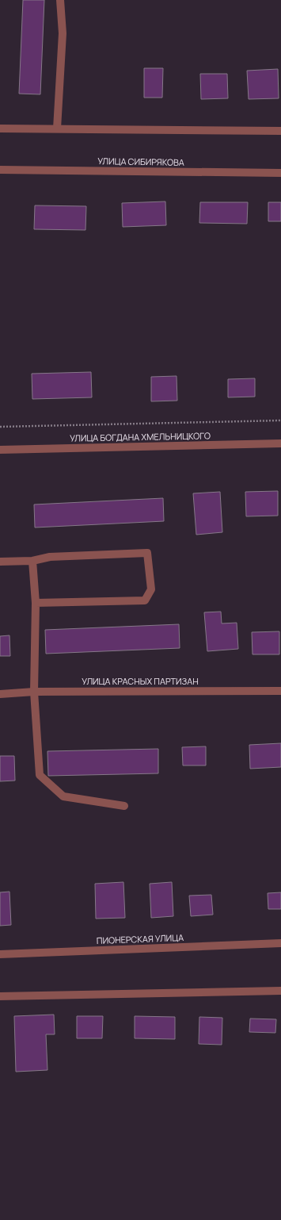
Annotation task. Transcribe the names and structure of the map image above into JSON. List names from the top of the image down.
{
  "streets": {
    "street": [
      "УЛИЦА СИБИРЯКОВА",
      "УЛИЦА БОГДАНА ХМЕЛЬНИЦКОГО",
      "УЛИЦА КРАСНЫХ ПАРТИЗАН",
      "ПИОНЕРСКАЯ УЛИЦА"
    ]
  }
}
